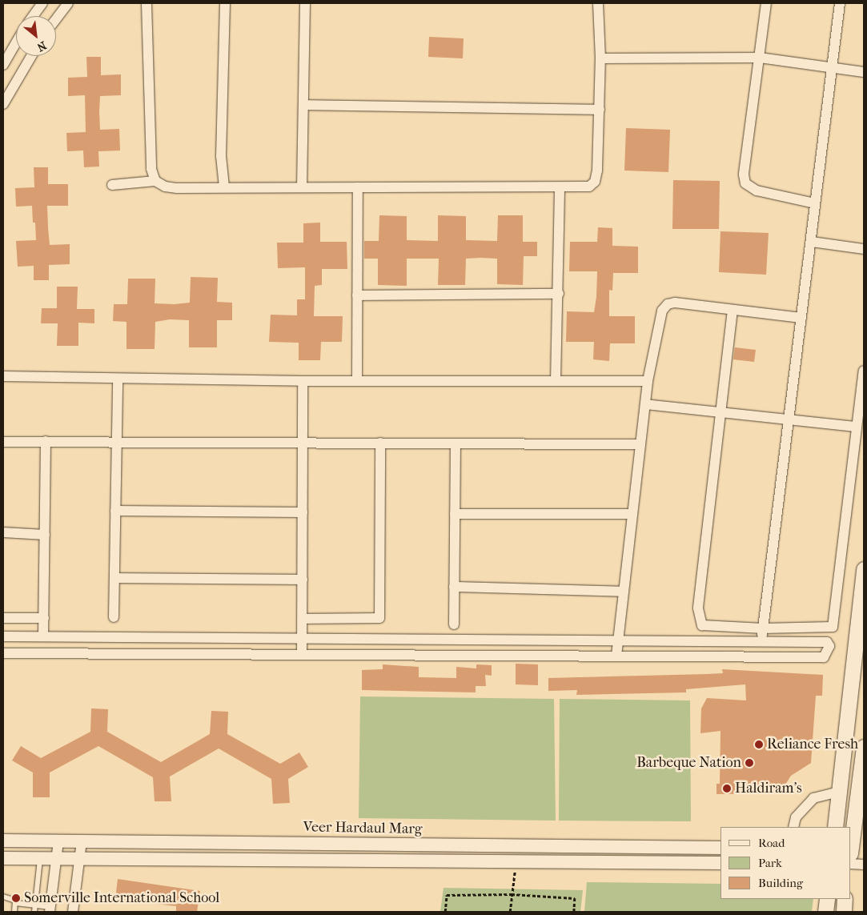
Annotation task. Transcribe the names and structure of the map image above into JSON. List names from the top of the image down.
{
  "streets": {
    "street": ["Veer Hardaul Marg"]
  },
  "places": [
    "Reliance Fresh",
    "Barbeque Nation",
    "Haldiram's",
    "Somerville International School"
  ],
  "legend": ["Road", "Park", "Building"],
  "north": "bottom right"
}
